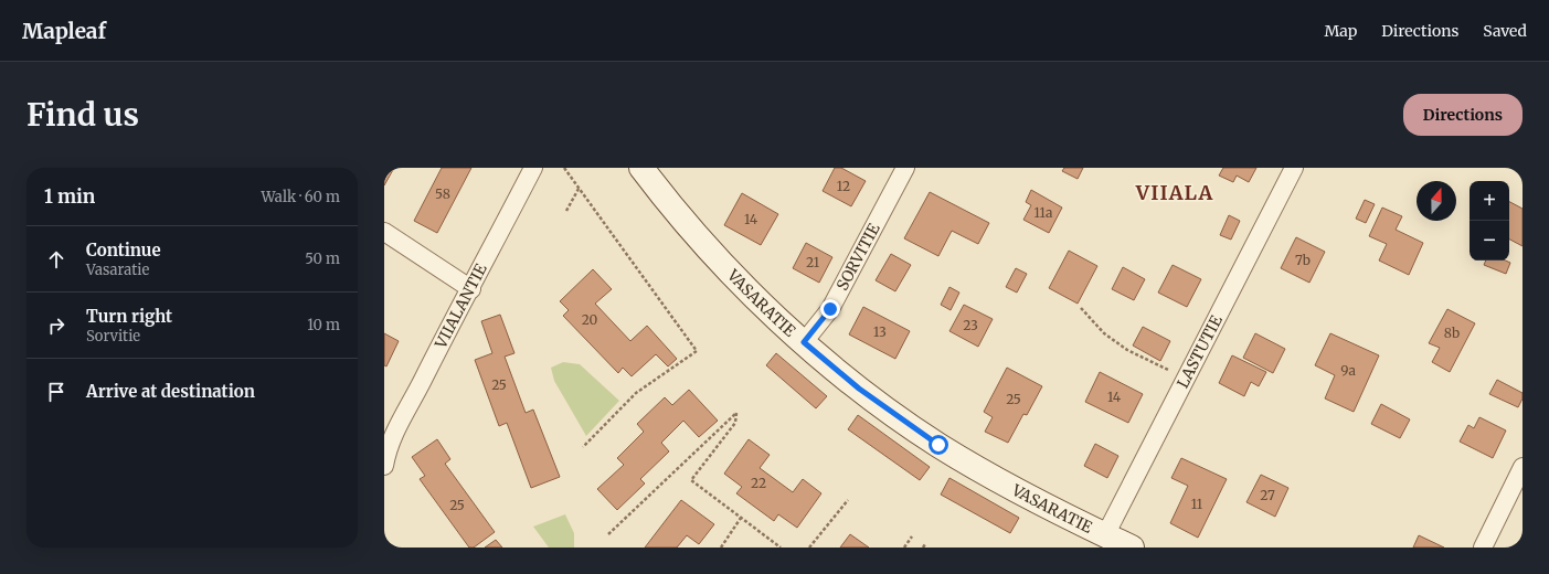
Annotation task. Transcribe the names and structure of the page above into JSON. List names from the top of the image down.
{
  "streets": {
    "street": [
      "SORVITIE",
      "VASARATIE",
      "VIIALANTIE",
      "LASTUTIE"
    ]
  },
  "crossings": [
    ["SORVITIE", "VASARATIE"],
    ["VASARATIE", "LASTUTIE"]
  ],
  "districts": ["VIIALA"],
  "house_numbers": [
    "12",
    "58",
    "11a",
    "14",
    "7b",
    "21",
    "20",
    "23",
    "13",
    "8b",
    "9a",
    "25",
    "14",
    "25",
    "22",
    "27",
    "11",
    "25"
  ],
  "north": "top",
  "page": {
    "header": "Mapleaf",
    "nav": ["Map", "Directions", "Saved"],
    "buttons": "Directions",
    "title": "Find us",
    "heading": ["1 min", "Walk · 60 m"],
    "map_buttons": ["+", "−"],
    "list": [
      ["Continue", "Vasaratie", "50 m"],
      ["Turn right", "Sorvitie", "10 m"],
      "Arrive at destination"
    ]
  }
}
